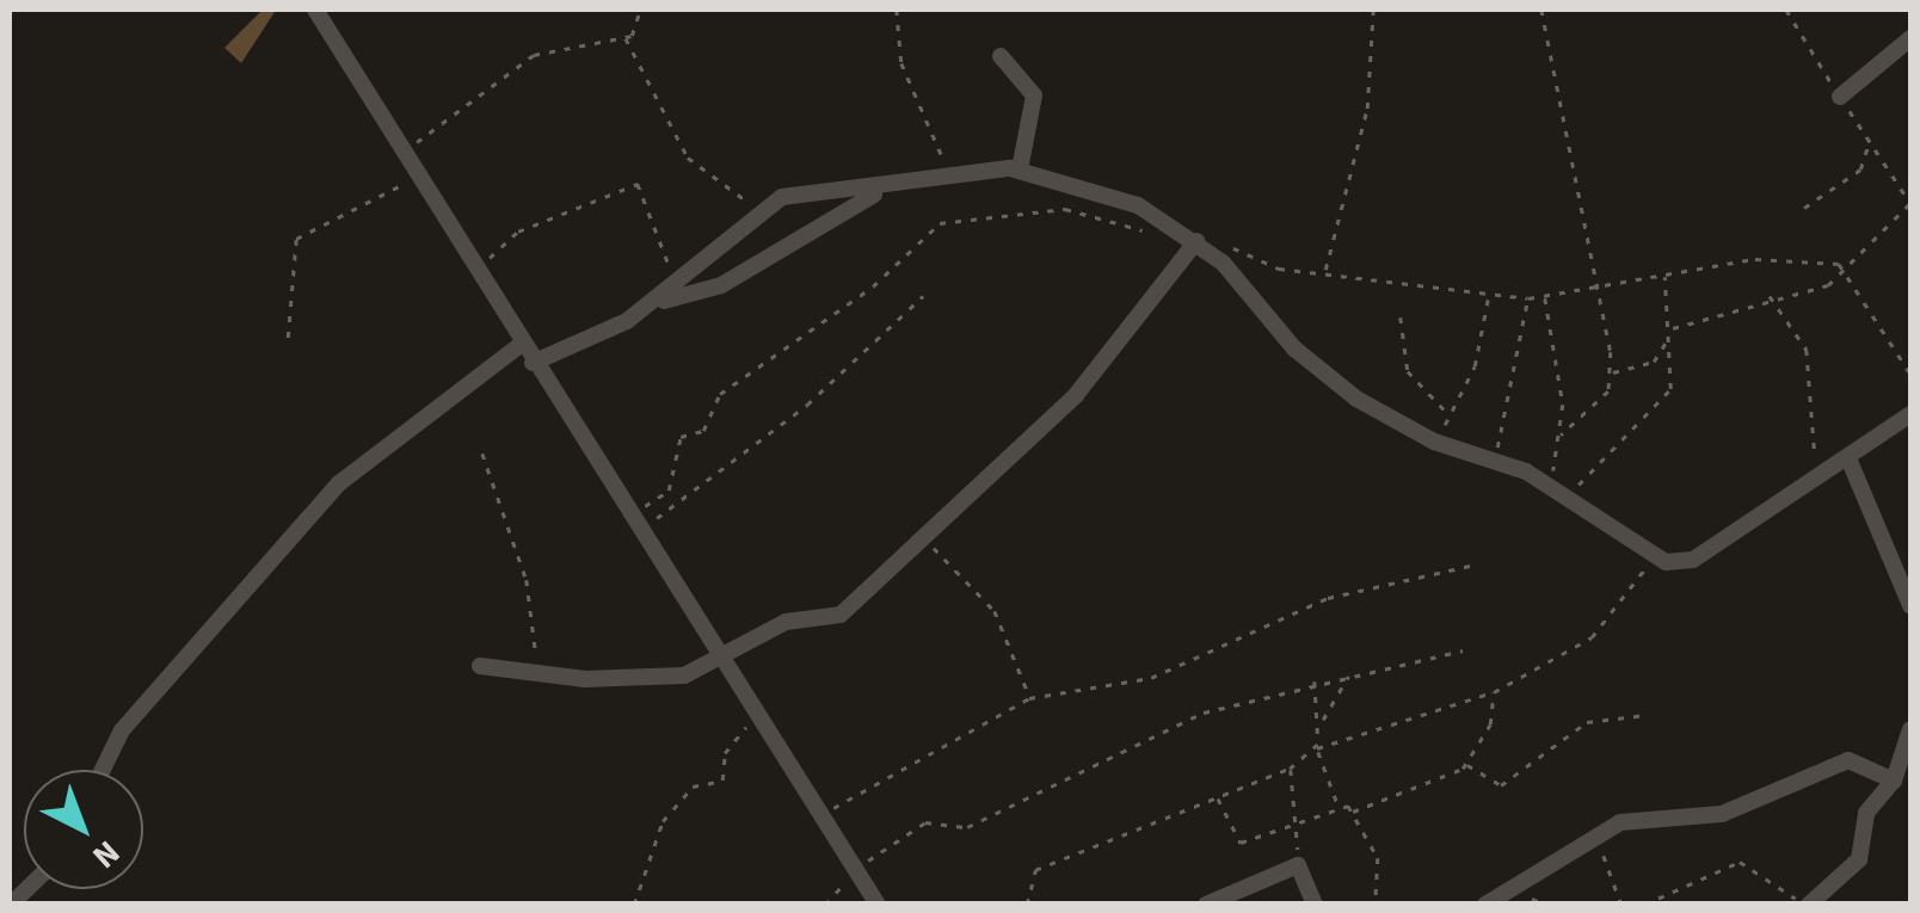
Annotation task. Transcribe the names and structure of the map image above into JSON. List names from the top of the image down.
{
  "north": "bottom right"
}
